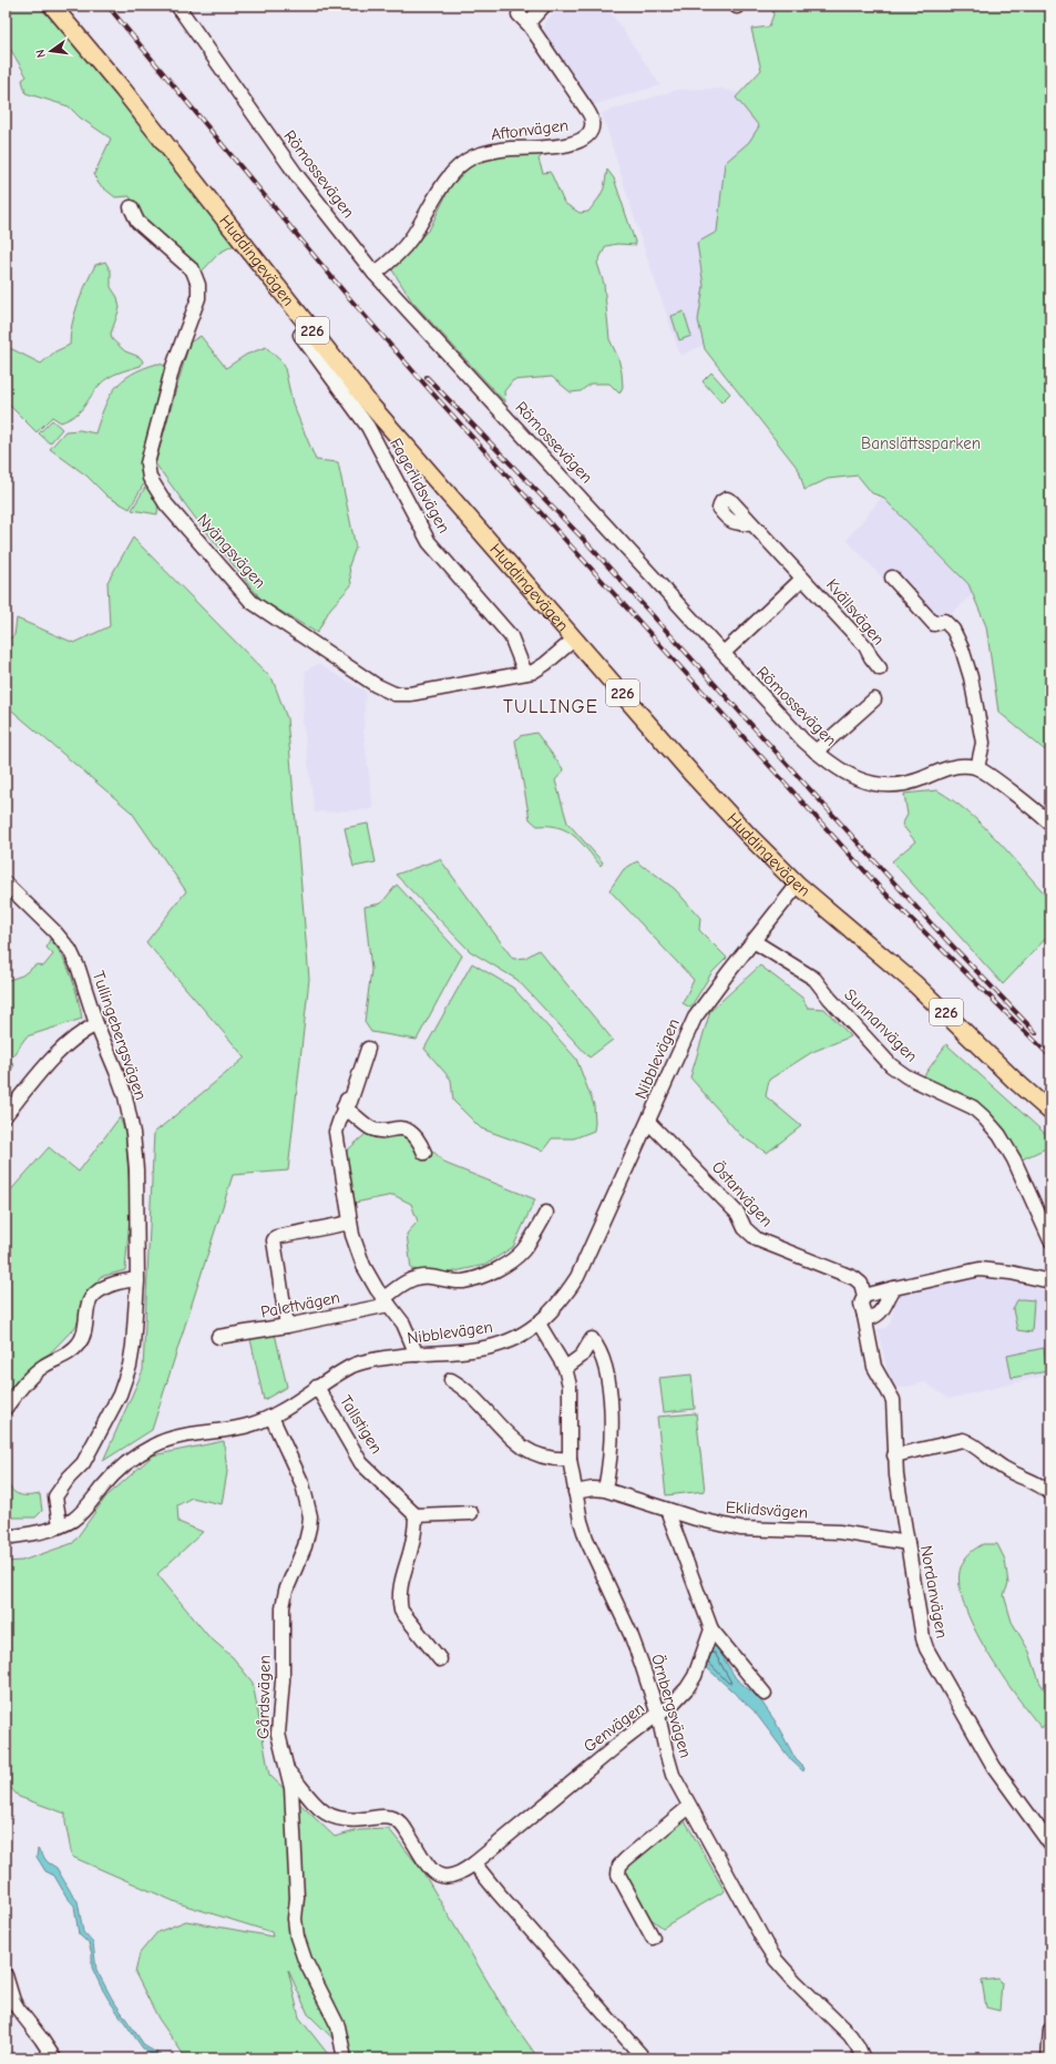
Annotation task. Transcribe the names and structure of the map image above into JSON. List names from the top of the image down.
{
  "streets": {
    "main road": ["Huddingevägen", "226"],
    "street": [
      "Aftonvägen",
      "Römossevägen",
      "Fagerlidsvägen",
      "Nyängsvägen",
      "Kvällsvägen",
      "Sunnanvägen",
      "Tullingebergsvägen",
      "Nibblevägen",
      "Östanvägen",
      "Palettvägen",
      "Tallstigen",
      "Eklidsvägen",
      "Nordanvägen",
      "Gårdsvägen",
      "Örnbergsvägen",
      "Genvägen"
    ]
  },
  "crossings": [
    ["Aftonvägen", "Römossevägen"],
    ["Römossevägen", "Kvällsvägen"],
    ["Huddingevägen", "Nyängsvägen"],
    ["Huddingevägen", "Nibblevägen"],
    ["Fagerlidsvägen", "Nyängsvägen"],
    ["Sunnanvägen", "Nibblevägen"],
    ["Tullingebergsvägen", "Nibblevägen"],
    ["Nibblevägen", "Östanvägen"],
    ["Nibblevägen", "Tallstigen"],
    ["Nibblevägen", "Gårdsvägen"],
    ["Nibblevägen", "Örnbergsvägen"],
    ["Eklidsvägen", "Nordanvägen"],
    ["Eklidsvägen", "Örnbergsvägen"],
    ["Örnbergsvägen", "Genvägen"]
  ],
  "districts": ["TULLINGE"],
  "parks": ["Banslättssparken"],
  "north": "left"
}
